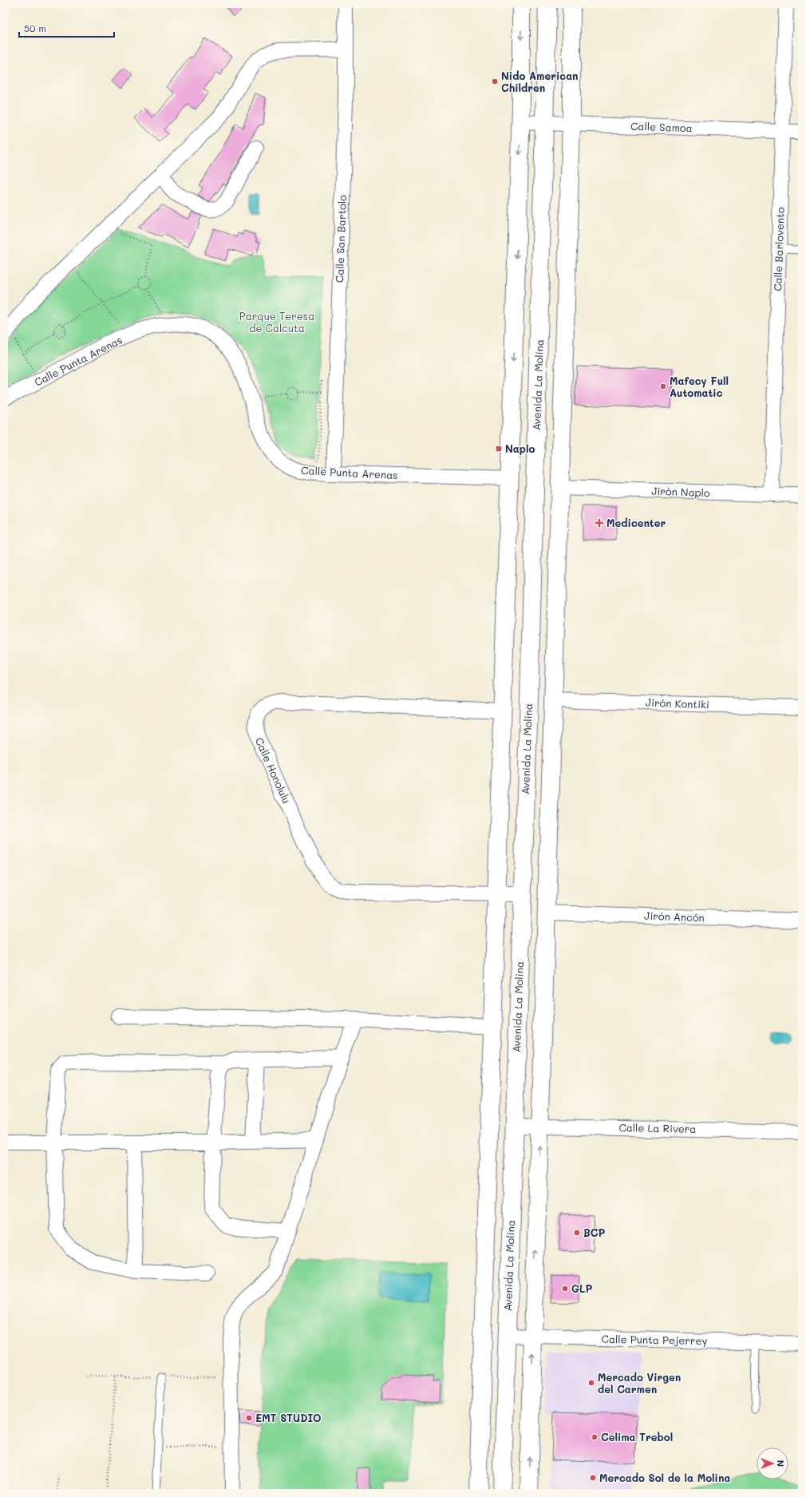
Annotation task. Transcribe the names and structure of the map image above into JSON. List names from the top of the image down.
{
  "streets": {
    "main road": ["Avenida La Molina"],
    "street": [
      "Calle Samoa",
      "Calle San Bartolo",
      "Calle Barlovento",
      "Calle Punta Arenas",
      "Jirón Naplo",
      "Jirón Kontiki",
      "Calle Honolulu",
      "Jirón Ancón",
      "Calle La Rivera",
      "Calle Punta Pejerrey"
    ]
  },
  "crossings": [
    ["Calle Samoa", "Calle Barlovento"],
    ["Calle Samoa", "Avenida La Molina"],
    ["Calle San Bartolo", "Calle Punta Arenas"],
    ["Calle Barlovento", "Jirón Naplo"],
    ["Avenida La Molina", "Calle Honolulu"],
    ["Avenida La Molina", "Calle La Rivera"],
    ["Avenida La Molina", "Calle Punta Pejerrey"]
  ],
  "parks": ["Parque Teresa de Calcuta"],
  "places": {
    "other": [
      "Nido American Children",
      "Mafecy Full Automatic",
      "BCP",
      "GLP",
      "Mercado Virgen del Carmen",
      "EMT STUDIO",
      "Celima Trebol",
      "Mercado Sol de la Molina"
    ],
    "transit": ["Naplo"],
    "health": ["Medicenter"]
  },
  "scale_bar": "50 m",
  "north": "right"
}
